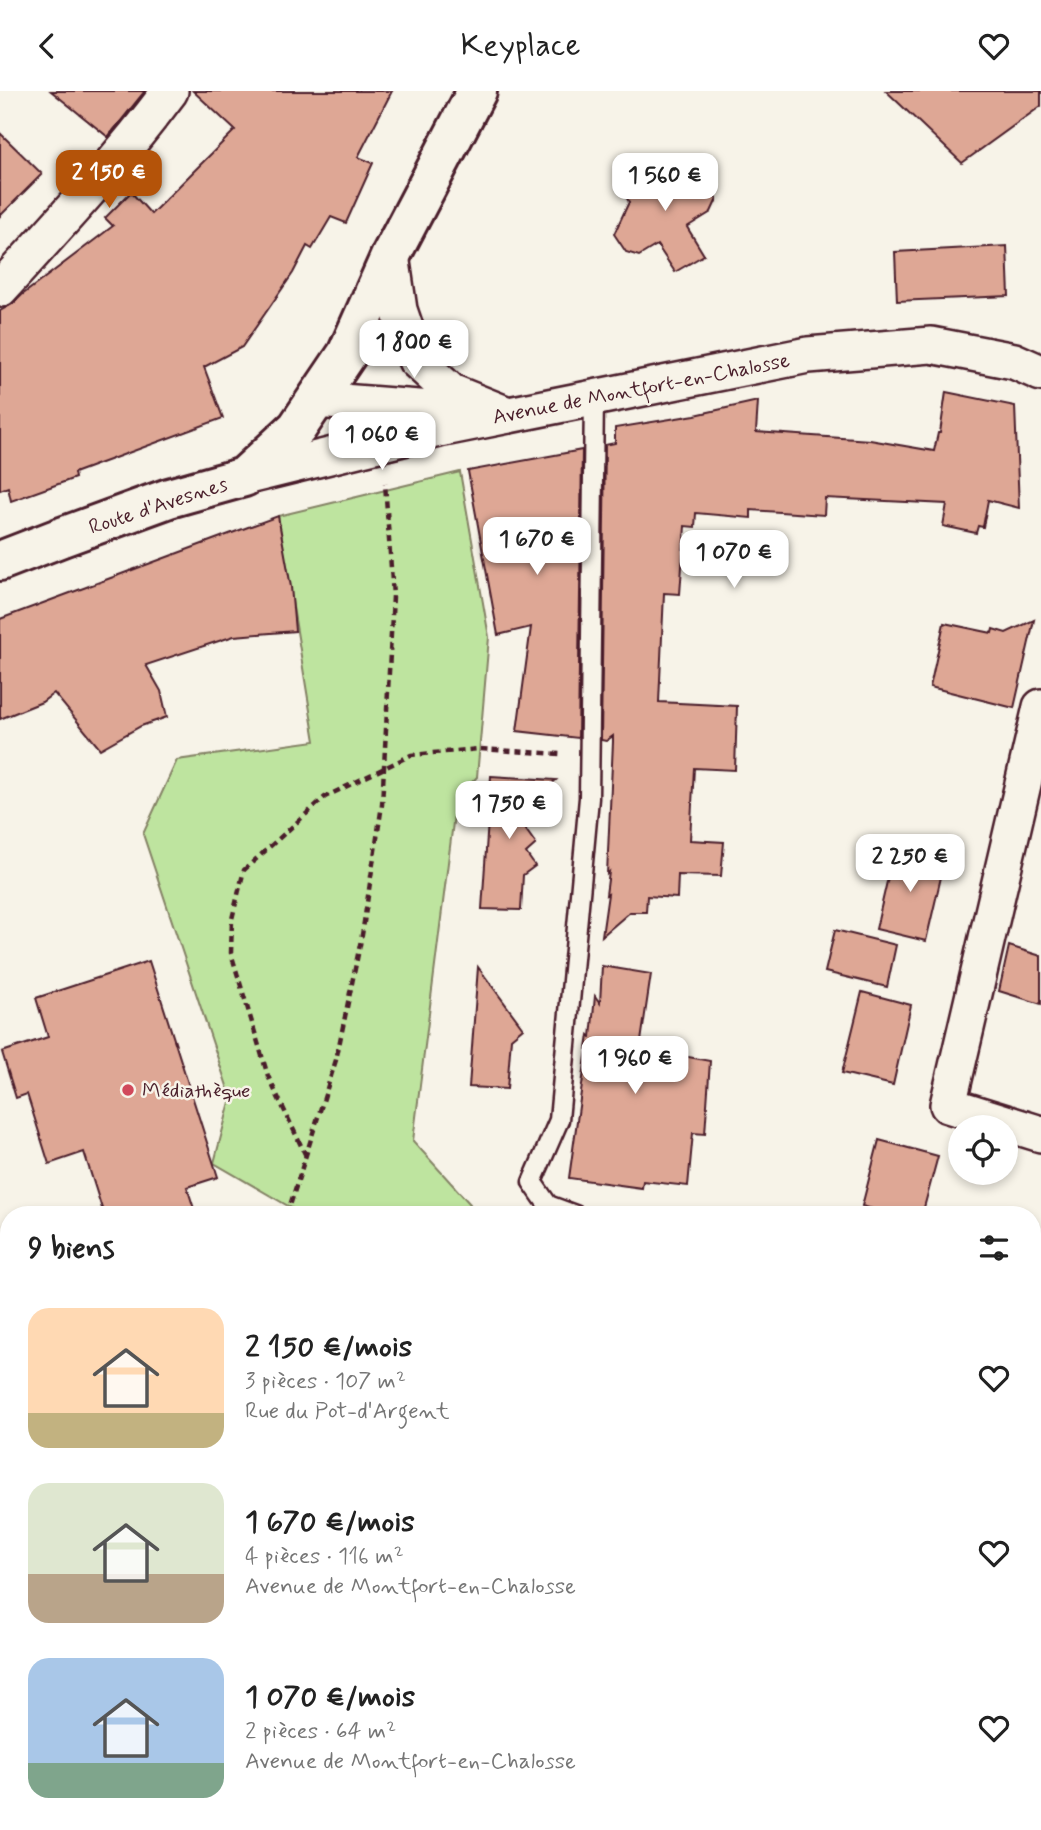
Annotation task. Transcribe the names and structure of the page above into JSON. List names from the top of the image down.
{
  "streets": {
    "main road": ["Route d'Avesnes"],
    "street": ["Avenue de Montfort-en-Chalosse"]
  },
  "crossings": [
    ["Avenue de Montfort-en-Chalosse", "Route d'Avesnes"]
  ],
  "places": ["Médiathèque"],
  "page": {
    "header": "Keyplace",
    "price": [
      "2 150 €",
      "1 560 €",
      "1 800 €",
      "1 060 €",
      "1 670 €",
      "1 070 €",
      "1 750 €",
      "2 250 €",
      "1 960 €"
    ],
    "heading": "9 biens",
    "list": [
      {
        "name": "2 150 €/mois",
        "note": "3 pièces · 107 m² · Rue du Pot-d'Argent"
      },
      {
        "name": "1 670 €/mois",
        "note": "4 pièces · 116 m² · Avenue de Montfort-en-Chalosse"
      },
      {
        "name": "1 070 €/mois",
        "note": "2 pièces · 64 m² · Avenue de Montfort-en-Chalosse"
      }
    ]
  }
}
